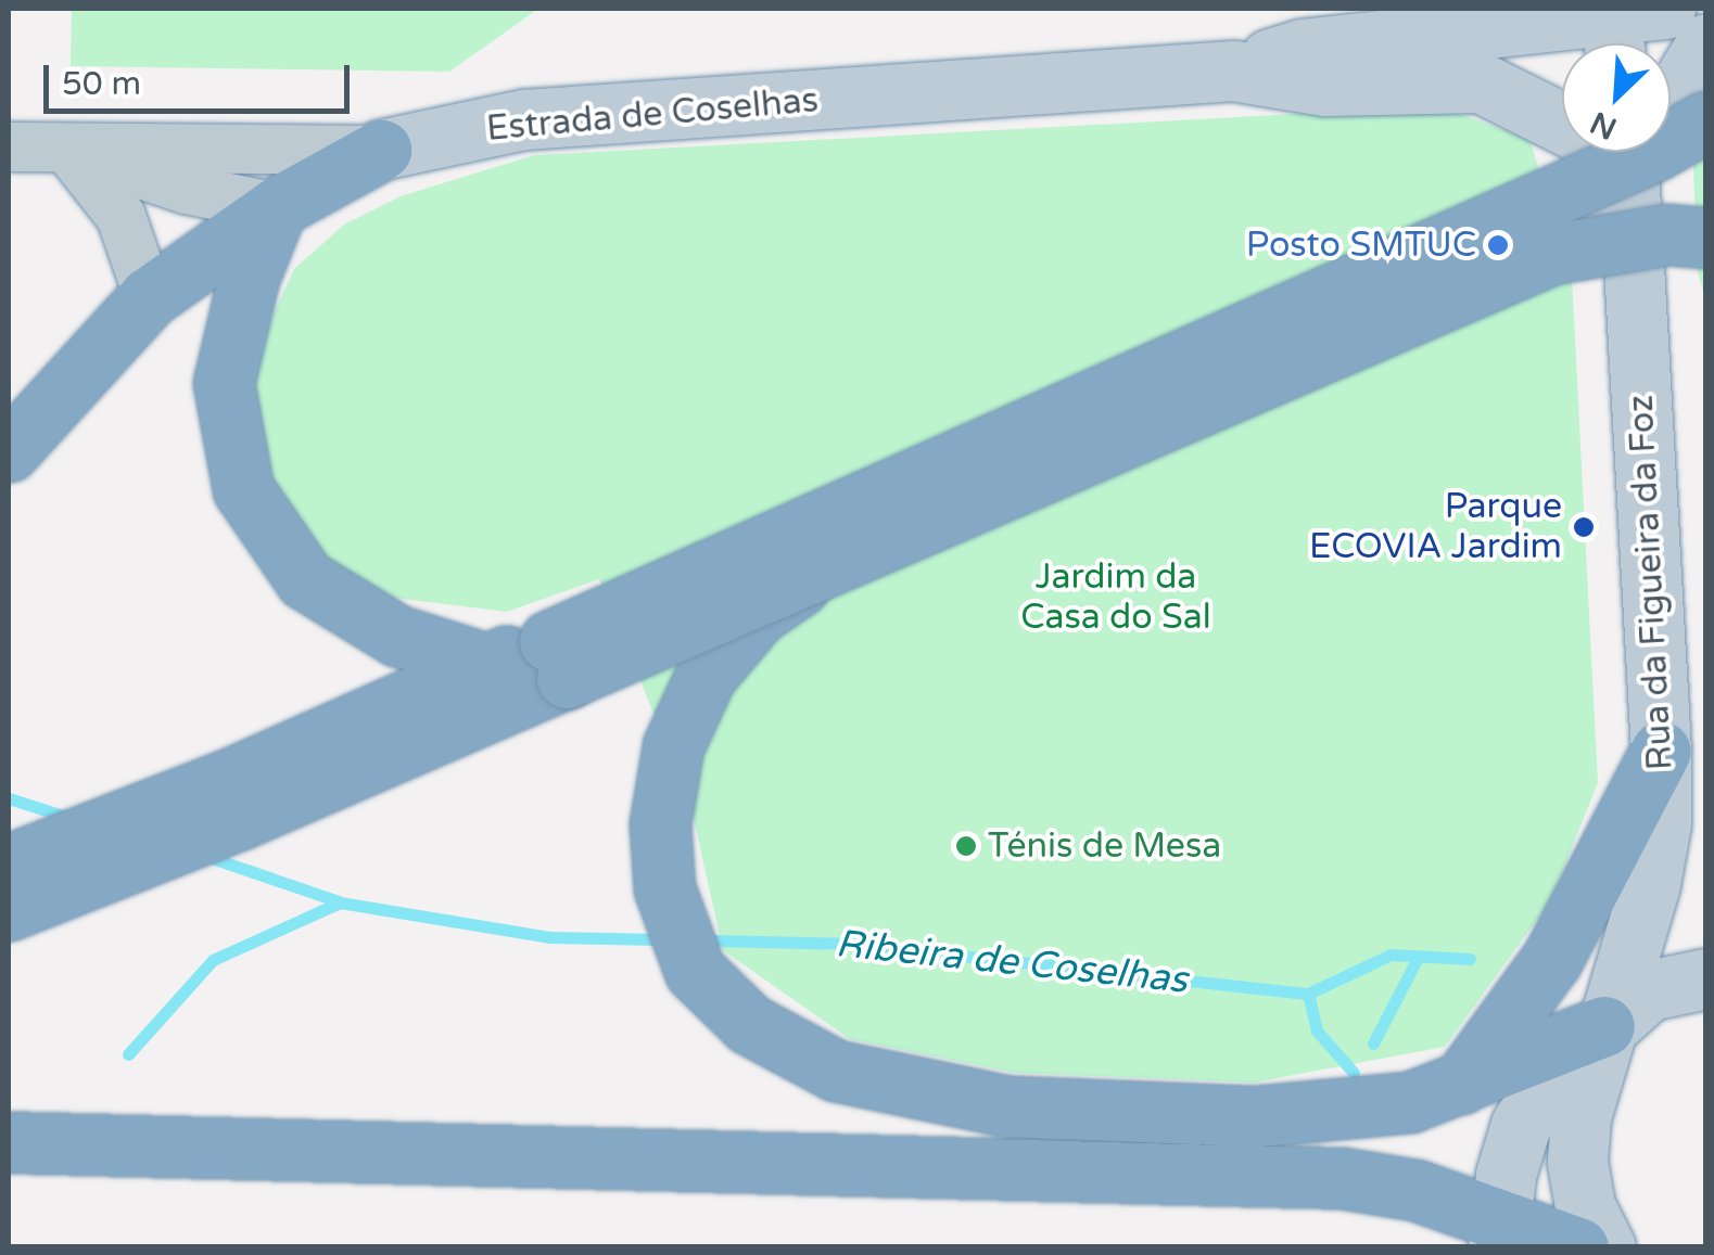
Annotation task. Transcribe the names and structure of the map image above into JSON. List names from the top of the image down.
{
  "streets": {
    "main road": ["Estrada de Coselhas", "Rua da Figueira da Foz"]
  },
  "water": ["Ribeira de Coselhas"],
  "parks": ["Jardim da Casa do Sal"],
  "places": ["Posto SMTUC", "Parque ECOVIA Jardim", "Ténis de Mesa"],
  "scale_bar": "50 m",
  "north": "bottom left"
}
